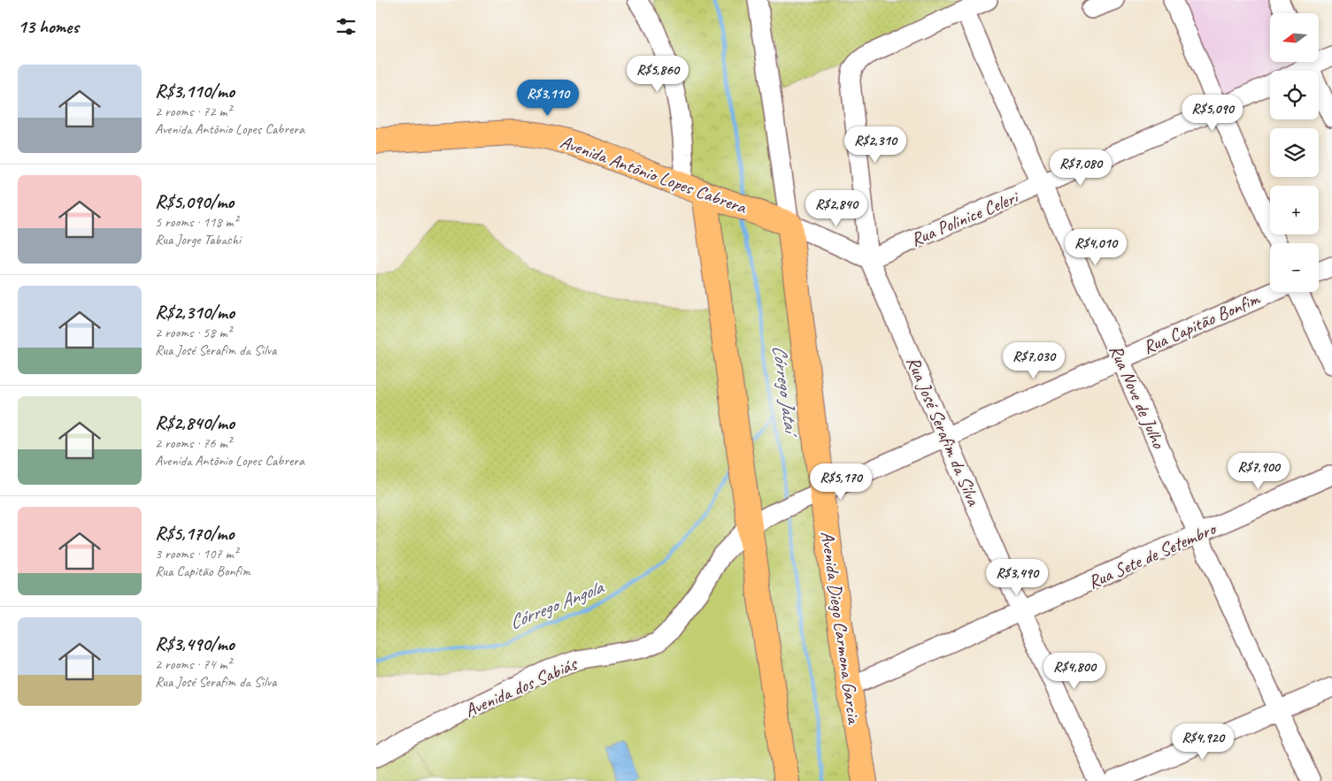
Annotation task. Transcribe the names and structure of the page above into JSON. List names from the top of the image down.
{
  "streets": {
    "main road": ["Avenida Antônio Lopes Cabrera", "Avenida Diego Carmona Garcia"],
    "street": [
      "Rua Polinice Celeri",
      "Rua Capitão Bonfim",
      "Rua Nove de Julho",
      "Rua José Serafim da Silva",
      "Rua Sete de Setembro",
      "Avenida dos Sabiás"
    ]
  },
  "crossings": [
    ["Avenida Antônio Lopes Cabrera", "Rua Polinice Celeri"],
    ["Avenida Antônio Lopes Cabrera", "Rua José Serafim da Silva"],
    ["Avenida Antônio Lopes Cabrera", "Avenida Diego Carmona Garcia"],
    ["Rua Polinice Celeri", "Rua Nove de Julho"],
    ["Rua Polinice Celeri", "Rua José Serafim da Silva"],
    ["Rua Capitão Bonfim", "Rua Nove de Julho"],
    ["Rua Capitão Bonfim", "Rua José Serafim da Silva"],
    ["Rua Capitão Bonfim", "Avenida Diego Carmona Garcia"],
    ["Rua Capitão Bonfim", "Avenida dos Sabiás"],
    ["Rua Nove de Julho", "Rua José Serafim da Silva"],
    ["Rua Nove de Julho", "Rua Sete de Setembro"],
    ["Rua José Serafim da Silva", "Rua Sete de Setembro"],
    ["Rua Sete de Setembro", "Avenida Diego Carmona Garcia"]
  ],
  "water": ["Córrego Jataí", "Córrego Angola"],
  "north": "left",
  "page": {
    "heading": "13 homes",
    "map_buttons": ["+", "−"],
    "list": [
      {
        "name": "R$3,110/mo",
        "note": "2 rooms · 72 m² · Avenida Antônio Lopes Cabrera"
      },
      {
        "name": "R$5,090/mo",
        "note": "5 rooms · 118 m² · Rua Jorge Tabachi"
      },
      {
        "name": "R$2,310/mo",
        "note": "2 rooms · 58 m² · Rua José Serafim da Silva"
      },
      {
        "name": "R$2,840/mo",
        "note": "2 rooms · 76 m² · Avenida Antônio Lopes Cabrera"
      },
      {
        "name": "R$5,170/mo",
        "note": "3 rooms · 107 m² · Rua Capitão Bonfim"
      },
      {
        "name": "R$3,490/mo",
        "note": "2 rooms · 74 m² · Rua José Serafim da Silva"
      }
    ],
    "price": [
      "R$5,860",
      "R$3,110",
      "R$5,090",
      "R$2,310",
      "R$7,080",
      "R$2,840",
      "R$4,010",
      "R$7,030",
      "R$7,900",
      "R$5,170",
      "R$3,490",
      "R$4,800",
      "R$4,920"
    ]
  }
}
